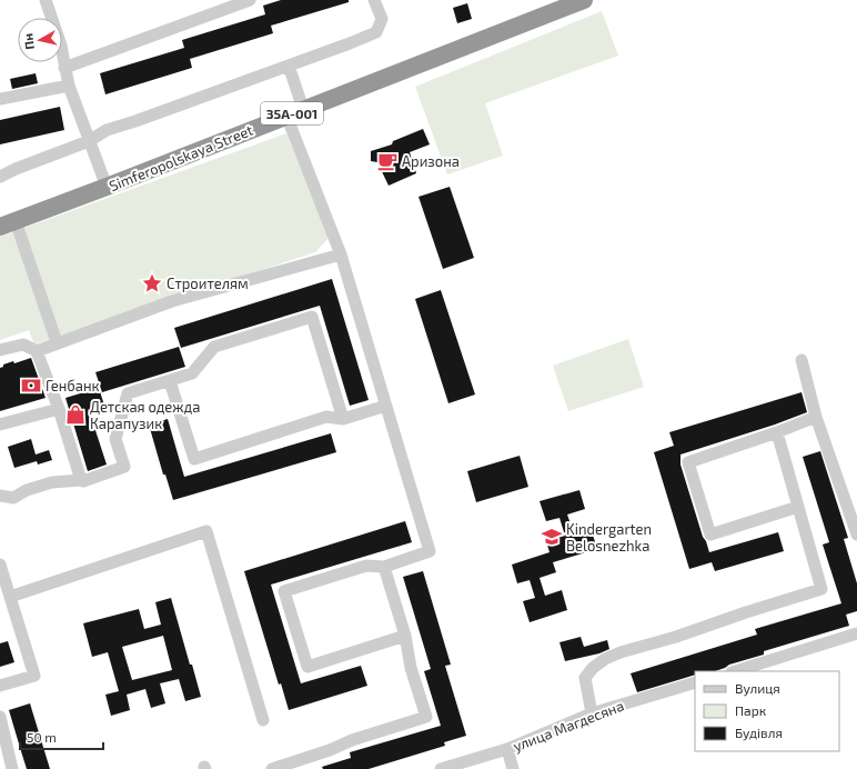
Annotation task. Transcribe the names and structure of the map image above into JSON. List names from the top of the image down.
{
  "streets": {
    "highway": ["35А-001", "Simferopolskaya Street"],
    "street": ["улица Магдесяна"]
  },
  "places": {
    "cafe": ["Аризона"],
    "place": ["Строителям"],
    "bank": ["Генбанк"],
    "shop": ["Детская одежда Карапузик"],
    "school or university": ["Kindergarten Belosnezhka"]
  },
  "legend": ["Вулиця", "Парк", "Будівля"],
  "scale_bar": "50 m",
  "north": "left"
}
